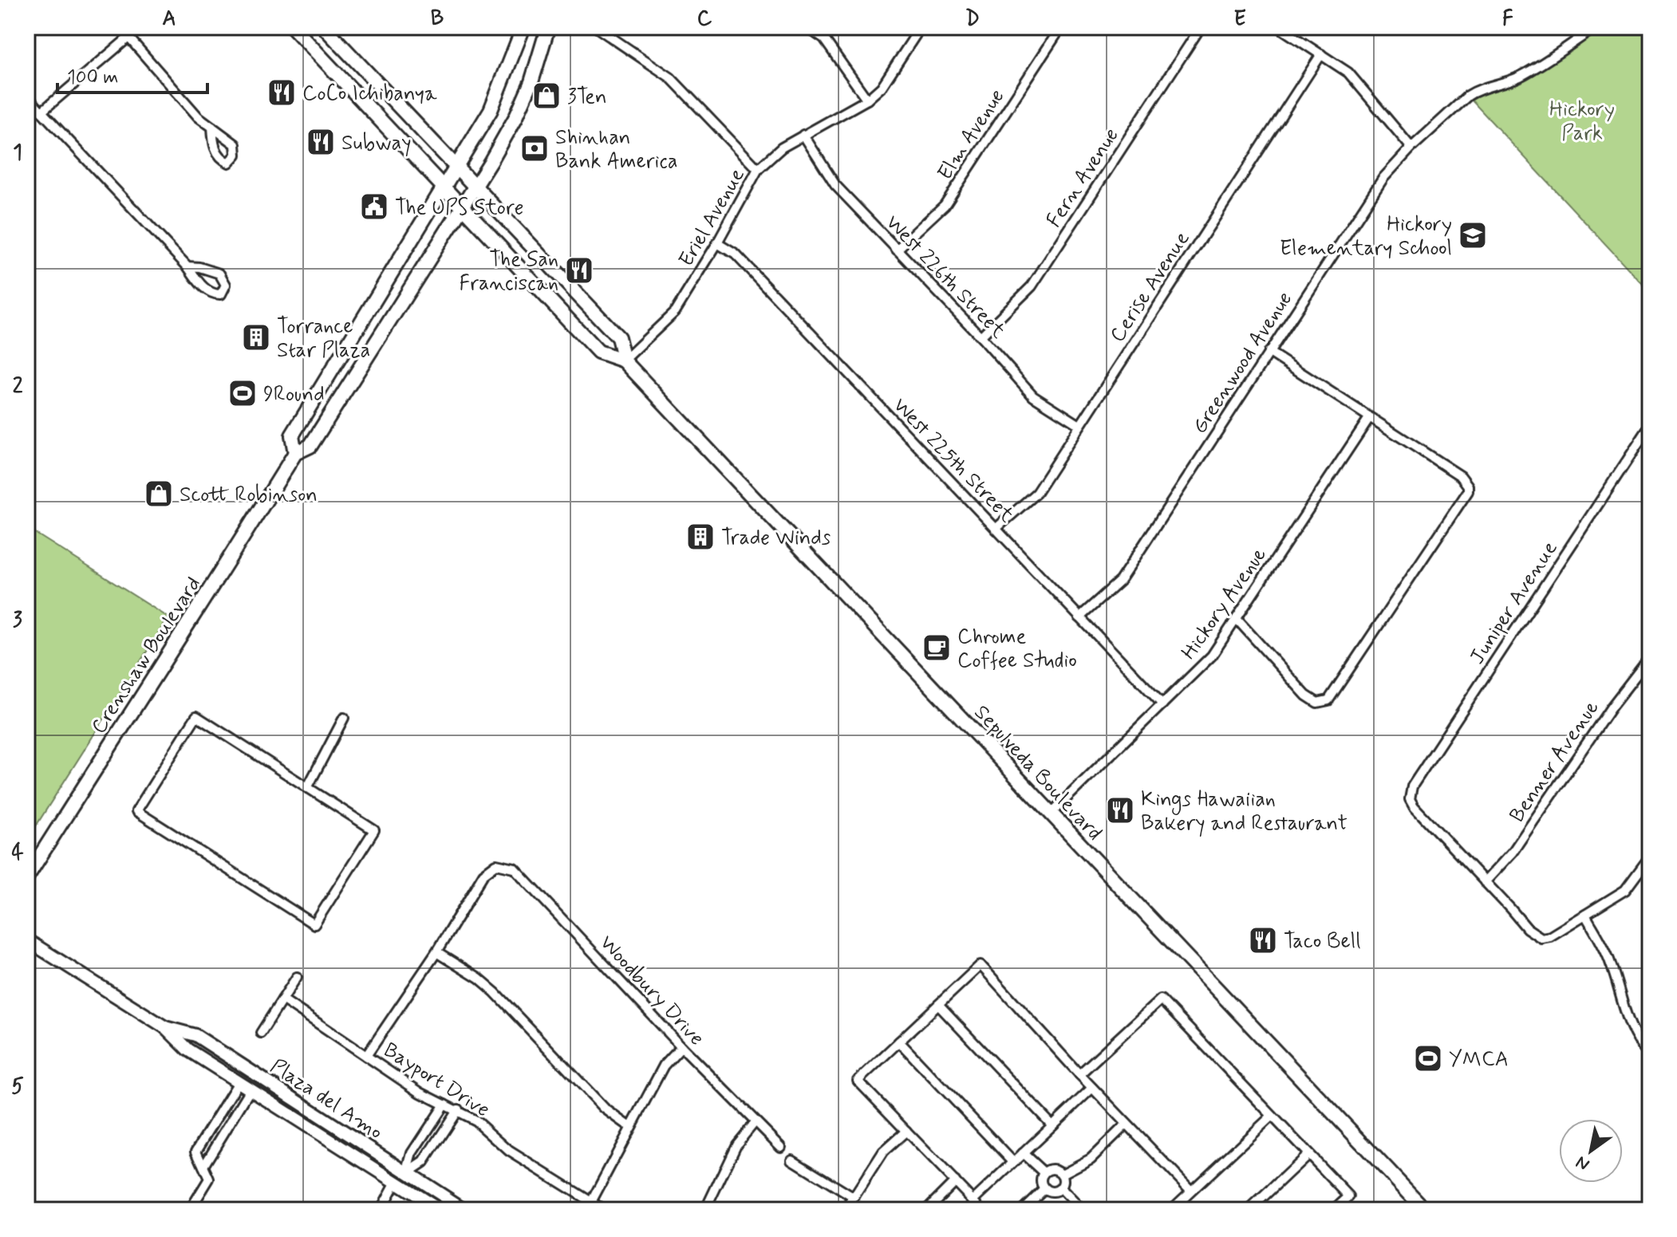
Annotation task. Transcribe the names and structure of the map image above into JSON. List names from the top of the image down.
{
  "streets": {
    "main road": ["Crenshaw Boulevard", "Sepulveda Boulevard", "Plaza del Amo"],
    "street": [
      "Elm Avenue",
      "Fern Avenue",
      "Eriel Avenue",
      "West 226th Street",
      "Cerise Avenue",
      "Greenwood Avenue",
      "West 225th Street",
      "Juniper Avenue",
      "Hickory Avenue",
      "Benner Avenue",
      "Woodbury Drive",
      "Bayport Drive"
    ]
  },
  "crossings": [
    ["Elm Avenue", "West 226th Street"],
    ["Fern Avenue", "West 226th Street"],
    ["Eriel Avenue", "West 226th Street"],
    ["Eriel Avenue", "West 225th Street"],
    ["Eriel Avenue", "Sepulveda Boulevard"],
    ["West 226th Street", "Cerise Avenue"],
    ["Cerise Avenue", "West 225th Street"],
    ["Greenwood Avenue", "West 225th Street"],
    ["West 225th Street", "Hickory Avenue"],
    ["Juniper Avenue", "Benner Avenue"],
    ["Hickory Avenue", "Sepulveda Boulevard"],
    ["Crenshaw Boulevard", "Sepulveda Boulevard"]
  ],
  "parks": ["Hickory Park"],
  "places": {
    "restaurant": [
      "CoCo Ichibanya",
      "Subway",
      "The San Franciscan",
      "Kings Hawaiian Bakery and Restaurant",
      "Taco Bell"
    ],
    "shop": ["3Ten", "Scott Robinson"],
    "bank": ["Shinhan Bank America"],
    "public building": ["The UPS Store"],
    "school or university": ["Hickory Elementary School"],
    "building": ["Torrance Star Plaza", "Trade Winds"],
    "sports": ["9Round", "YMCA"],
    "cafe": ["Chrome Coffee Studio"]
  },
  "scale_bar": "100 m",
  "north": "bottom left",
  "grid": {
    "columns": [
      "A",
      "B",
      "C",
      "D",
      "E",
      "F"
    ],
    "rows": [
      "1",
      "2",
      "3",
      "4",
      "5"
    ]
  }
}
